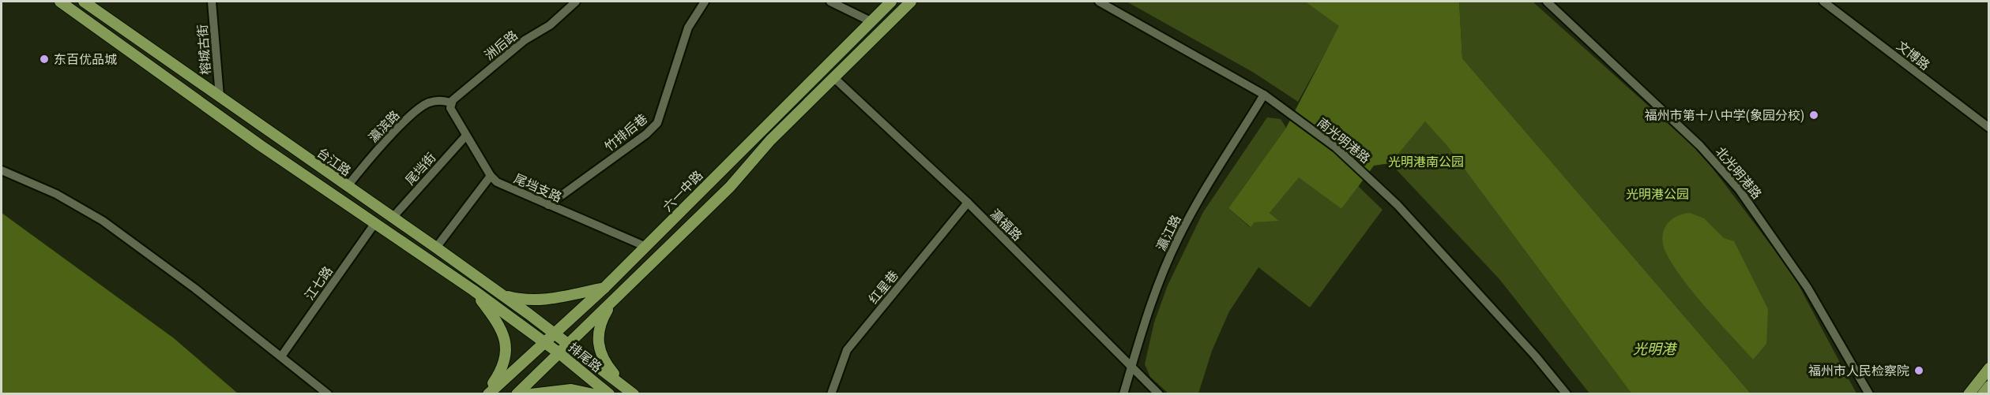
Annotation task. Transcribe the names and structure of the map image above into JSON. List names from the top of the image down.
{
  "streets": {
    "main road": ["台江路", "六一中路", "排尾路"],
    "street": [
      "洲后路",
      "榕城古街",
      "文博路",
      "瀛滨路",
      "竹排后巷",
      "南光明港路",
      "尾垱街",
      "北光明港路",
      "尾垱支路",
      "瀛福路",
      "瀛江路",
      "江七路",
      "红星巷"
    ]
  },
  "crossings": [
    ["洲后路", "瀛滨路"],
    ["洲后路", "尾垱支路"],
    ["榕城古街", "台江路"],
    ["瀛滨路", "台江路"],
    ["瀛滨路", "尾垱支路"],
    ["竹排后巷", "尾垱支路"],
    ["南光明港路", "瀛江路"],
    ["台江路", "尾垱街"],
    ["台江路", "六一中路"],
    ["台江路", "排尾路"],
    ["尾垱街", "尾垱支路"],
    ["尾垱支路", "六一中路"],
    ["六一中路", "排尾路"],
    ["瀛福路", "瀛江路"],
    ["瀛福路", "红星巷"]
  ],
  "water": ["光明港"],
  "parks": ["光明港南公园", "光明港公园"],
  "places": ["东百优品城", "福州市第十八中学(象园分校)", "福州市人民检察院"]
}
